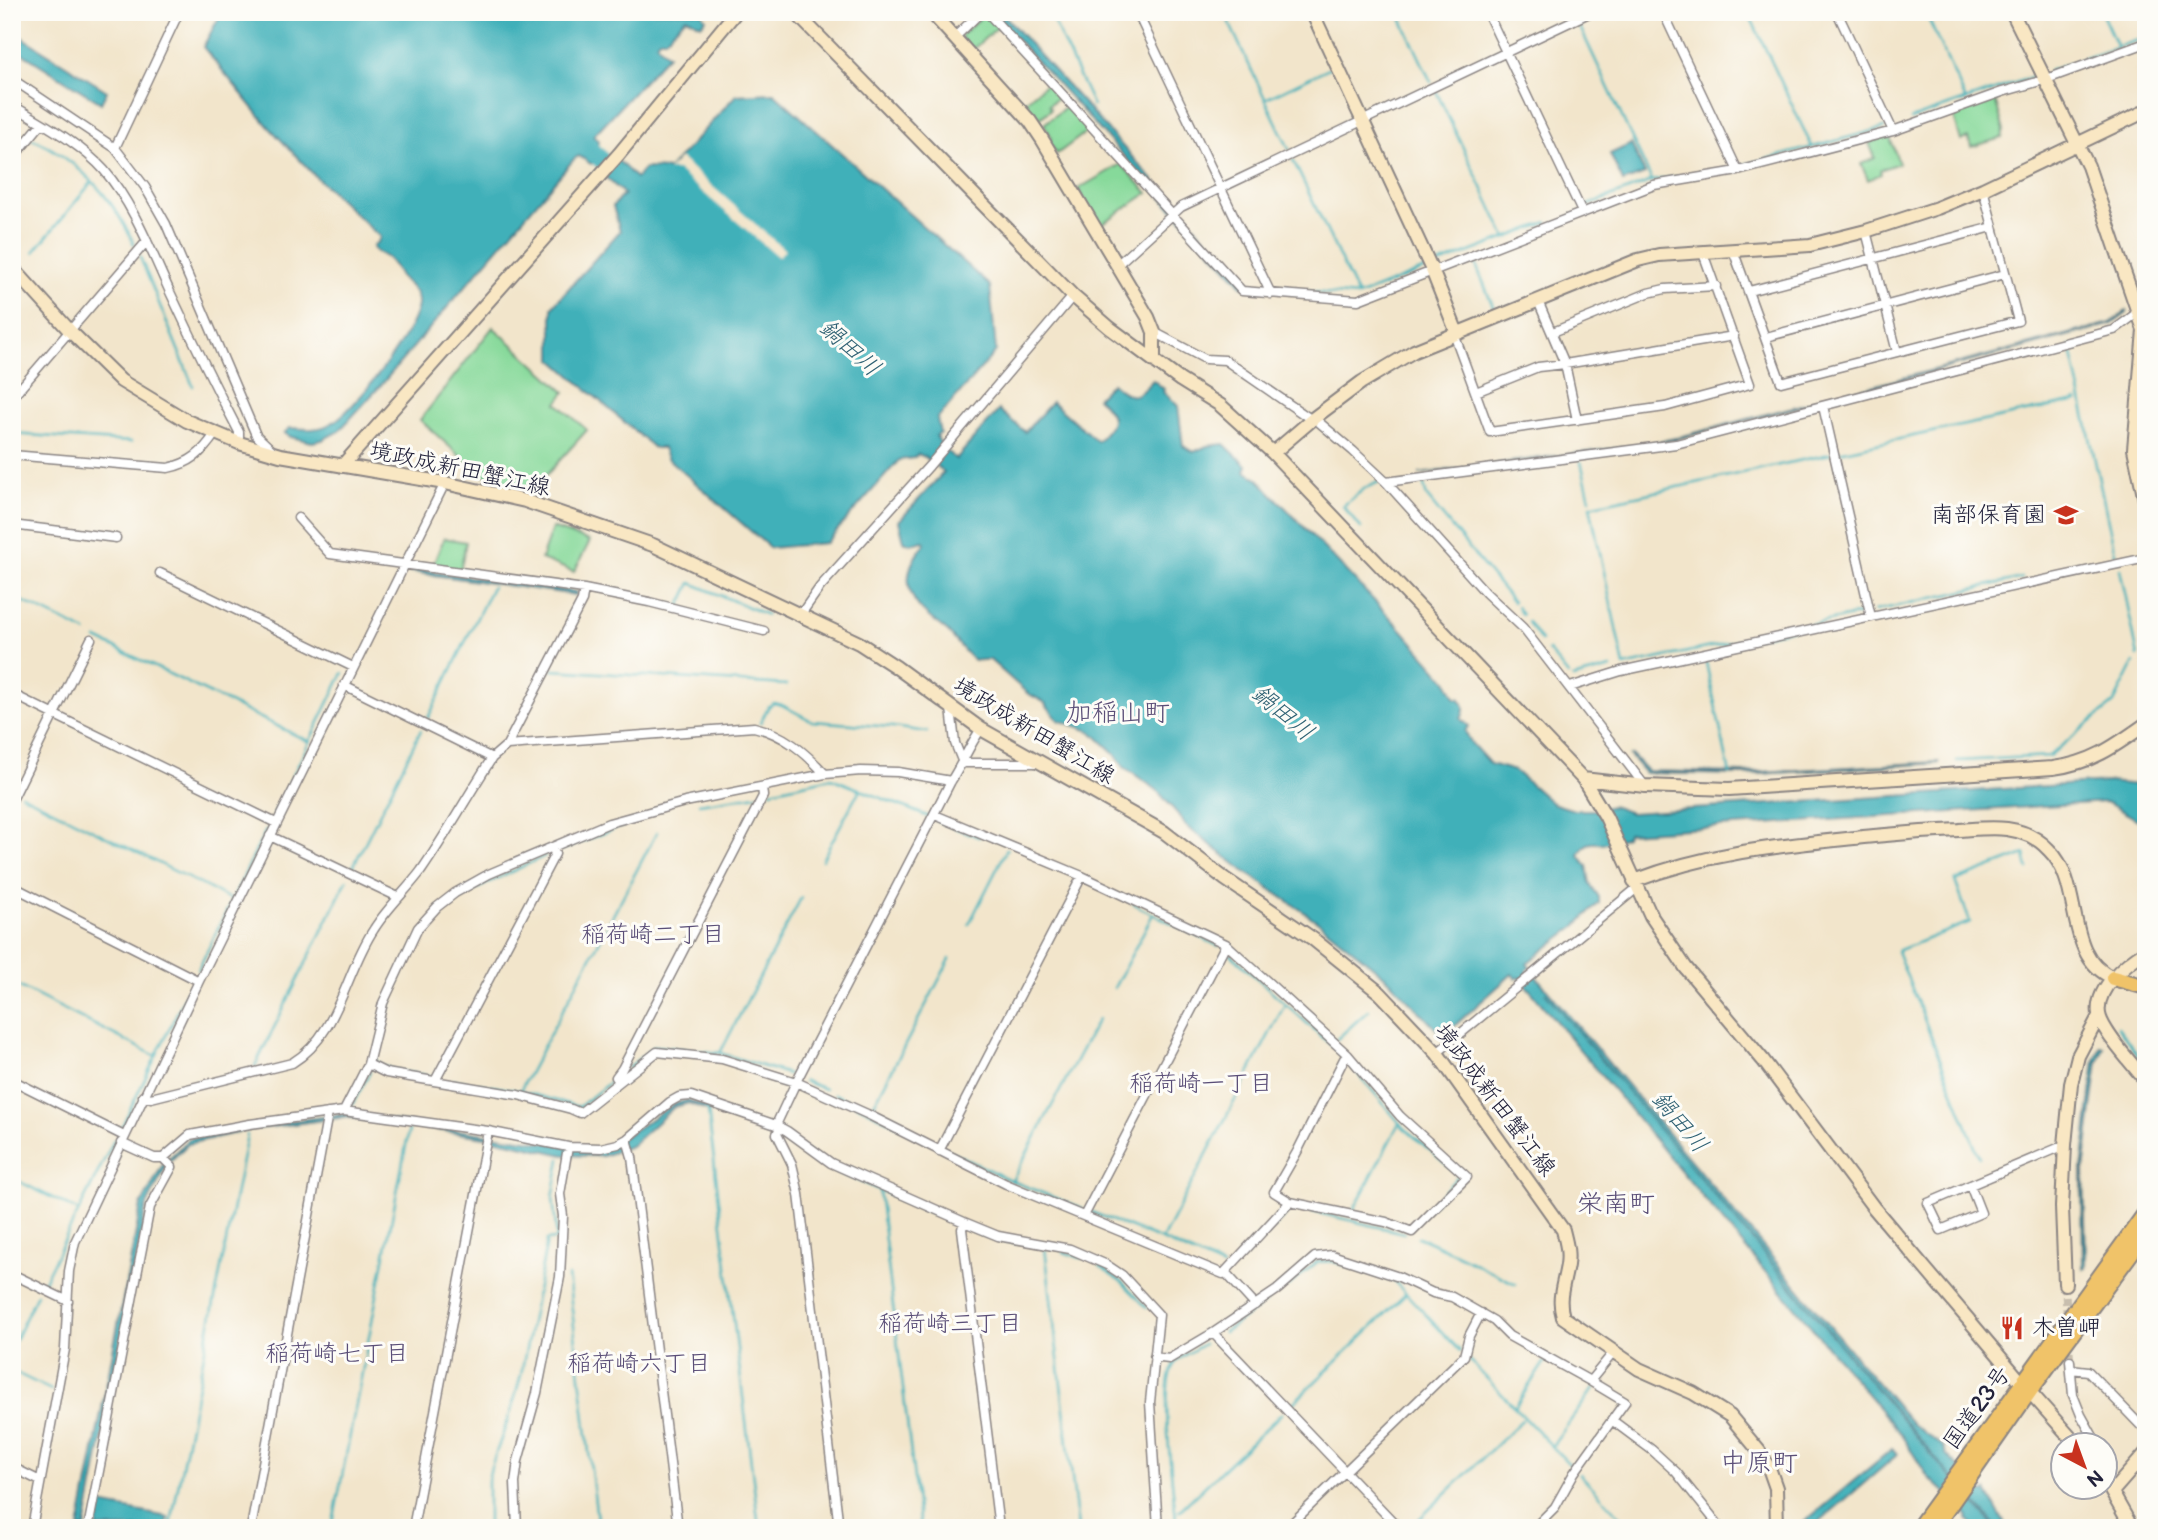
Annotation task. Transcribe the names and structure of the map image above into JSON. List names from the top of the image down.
{
  "streets": {
    "highway": ["国道23号"],
    "street": ["境政成新田蟹江線"]
  },
  "districts": [
    "加稲山町",
    "稲荷崎二丁目",
    "稲荷崎一丁目",
    "栄南町",
    "稲荷崎三丁目",
    "稲荷崎七丁目",
    "稲荷崎六丁目",
    "中原町"
  ],
  "water": ["鍋田川"],
  "places": {
    "school or university": ["南部保育園"],
    "restaurant": ["木曽岬"]
  },
  "north": "bottom right"
}
